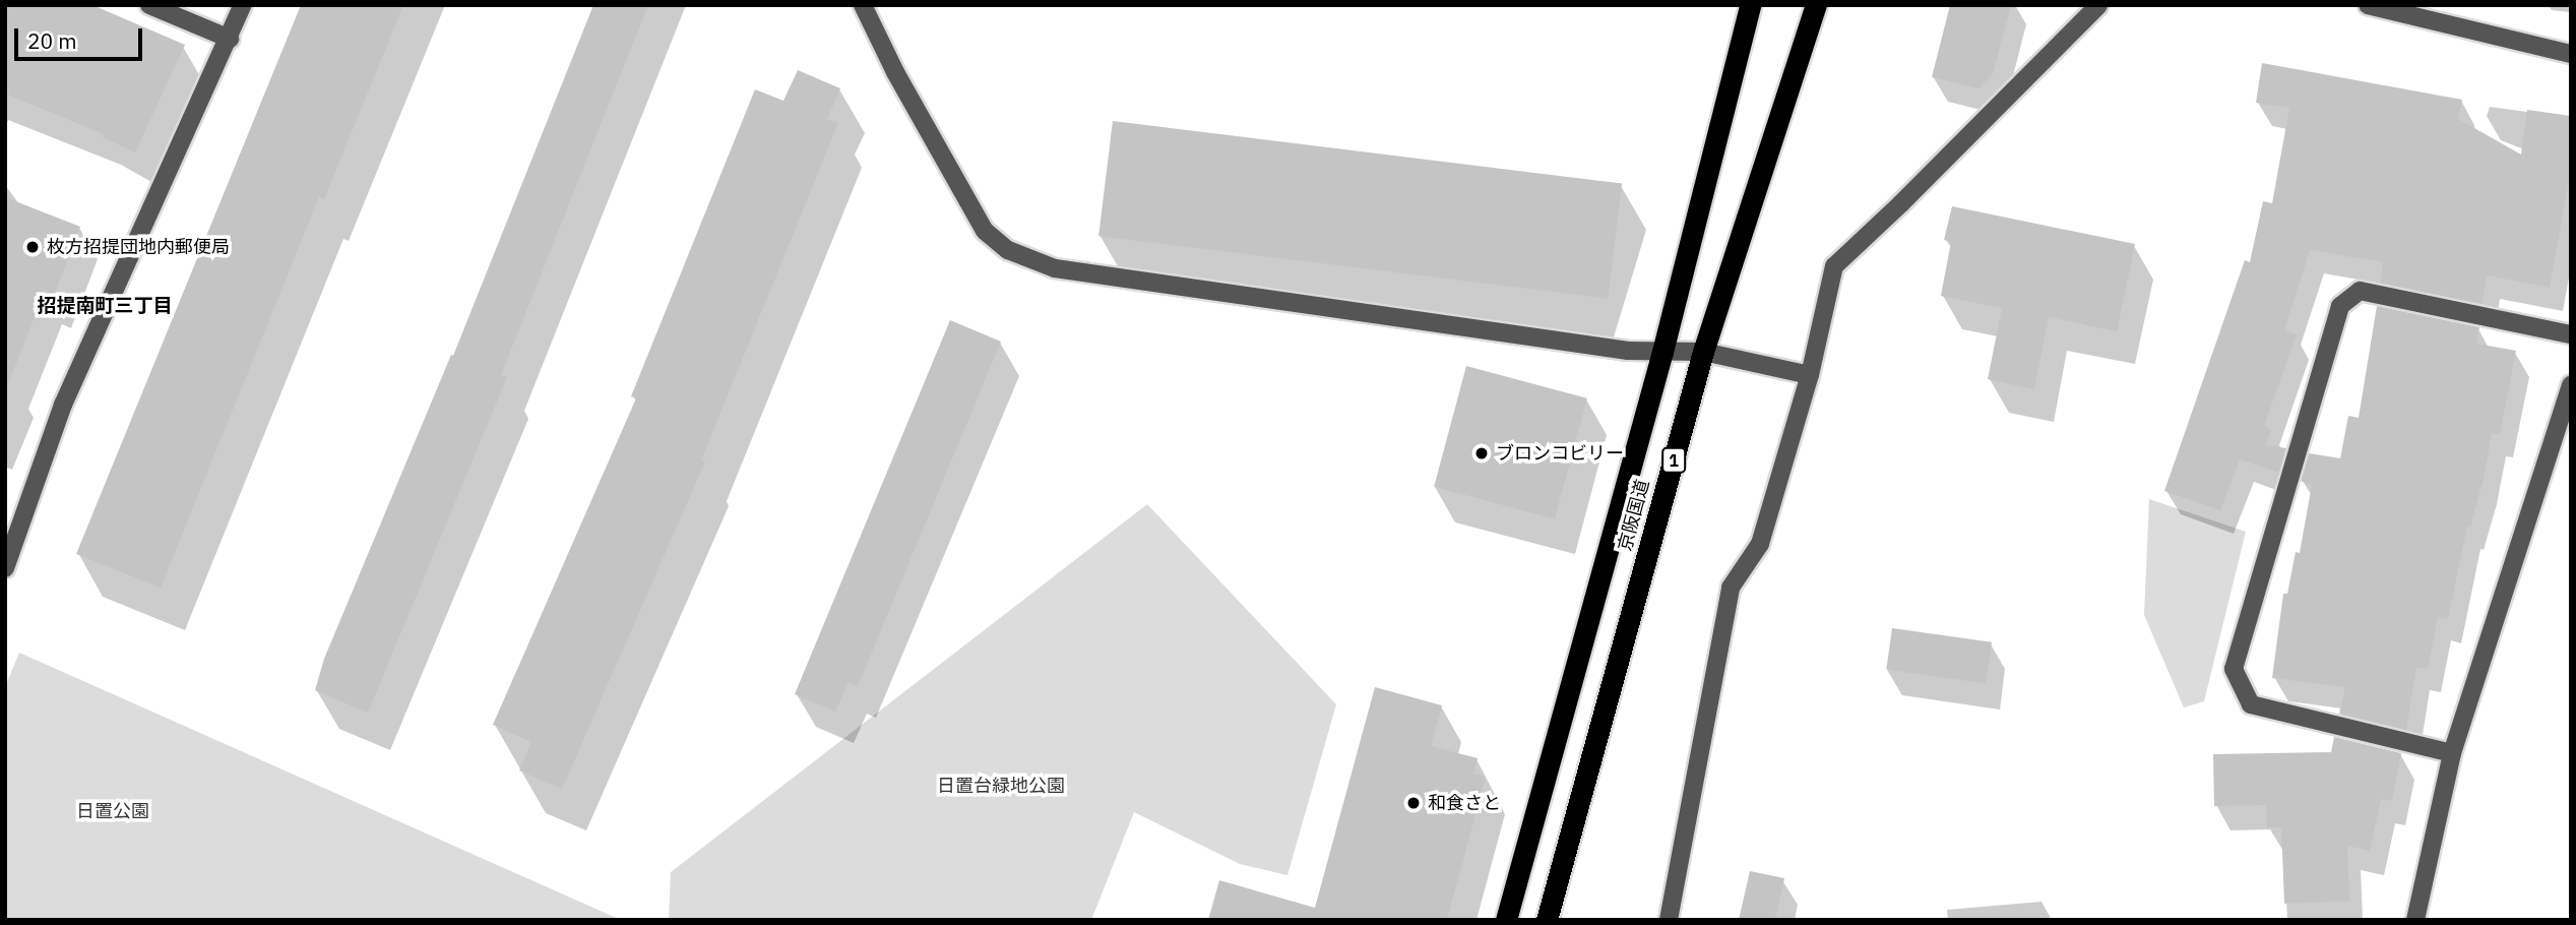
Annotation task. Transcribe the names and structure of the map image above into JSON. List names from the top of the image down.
{
  "streets": {
    "highway": ["1", "京阪国道"]
  },
  "districts": ["招提南町三丁目"],
  "parks": ["日置台緑地公園", "日置公園"],
  "places": ["枚方招提団地内郵便局", "ブロンコビリー", "和食さと"],
  "scale_bar": "20 m"
}
